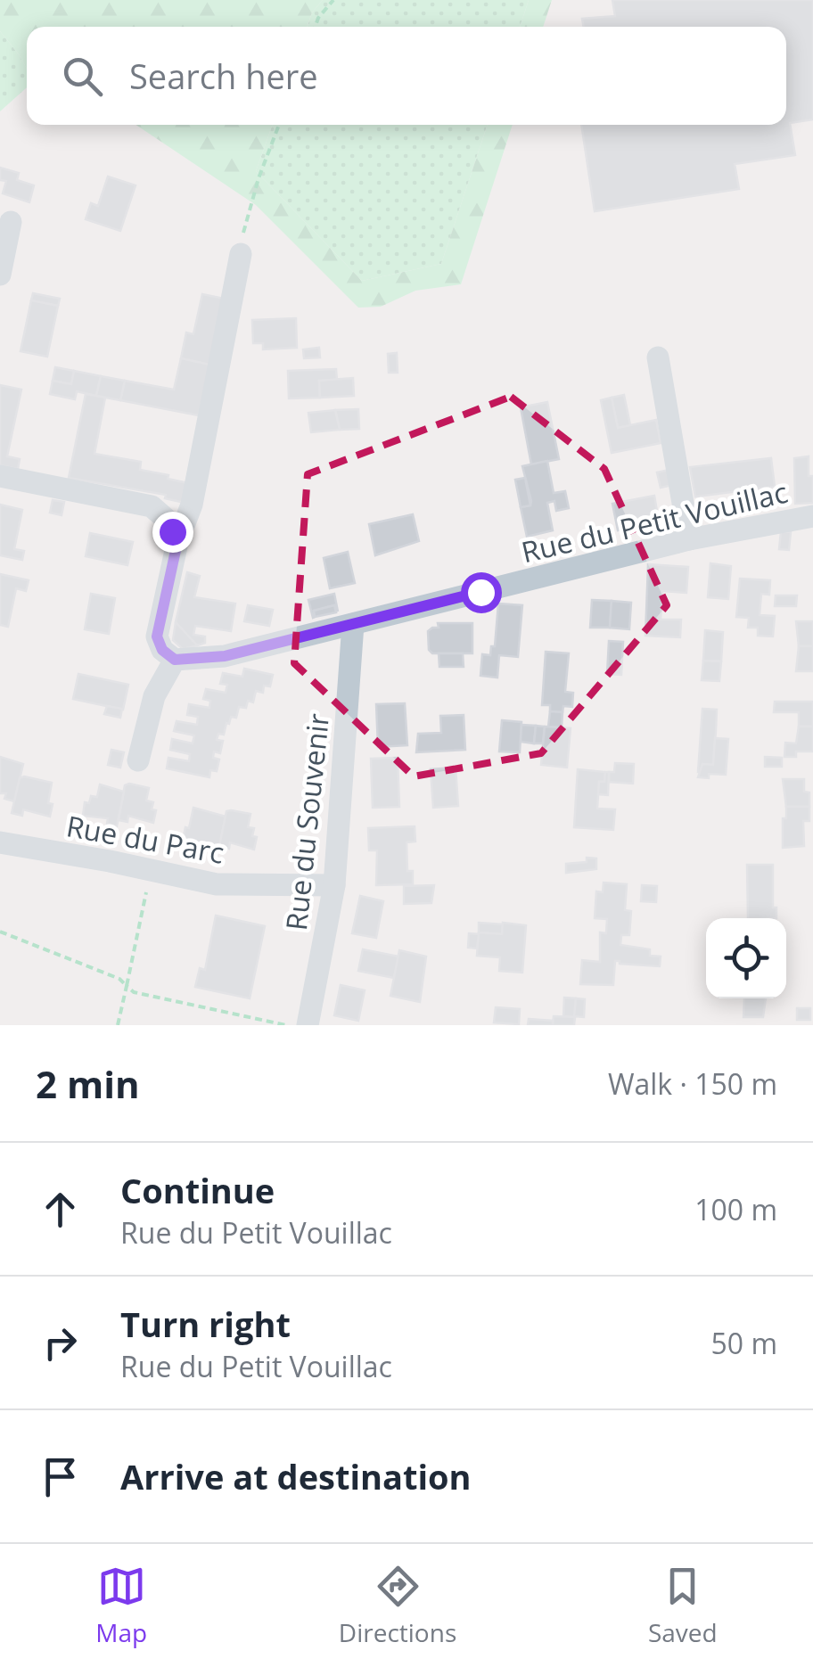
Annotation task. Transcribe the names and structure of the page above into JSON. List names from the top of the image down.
{
  "streets": {
    "street": ["Rue du Petit Vouillac", "Rue du Souvenir", "Rue du Parc"]
  },
  "crossings": [
    ["Rue du Petit Vouillac", "Rue du Souvenir"],
    ["Rue du Souvenir", "Rue du Parc"]
  ],
  "page": {
    "search": "Search here",
    "heading": ["2 min", "Walk · 150 m"],
    "list": [
      ["Continue", "Rue du Petit Vouillac", "100 m"],
      ["Turn right", "Rue du Petit Vouillac", "50 m"],
      "Arrive at destination"
    ],
    "nav": ["Map", "Directions", "Saved"]
  }
}
